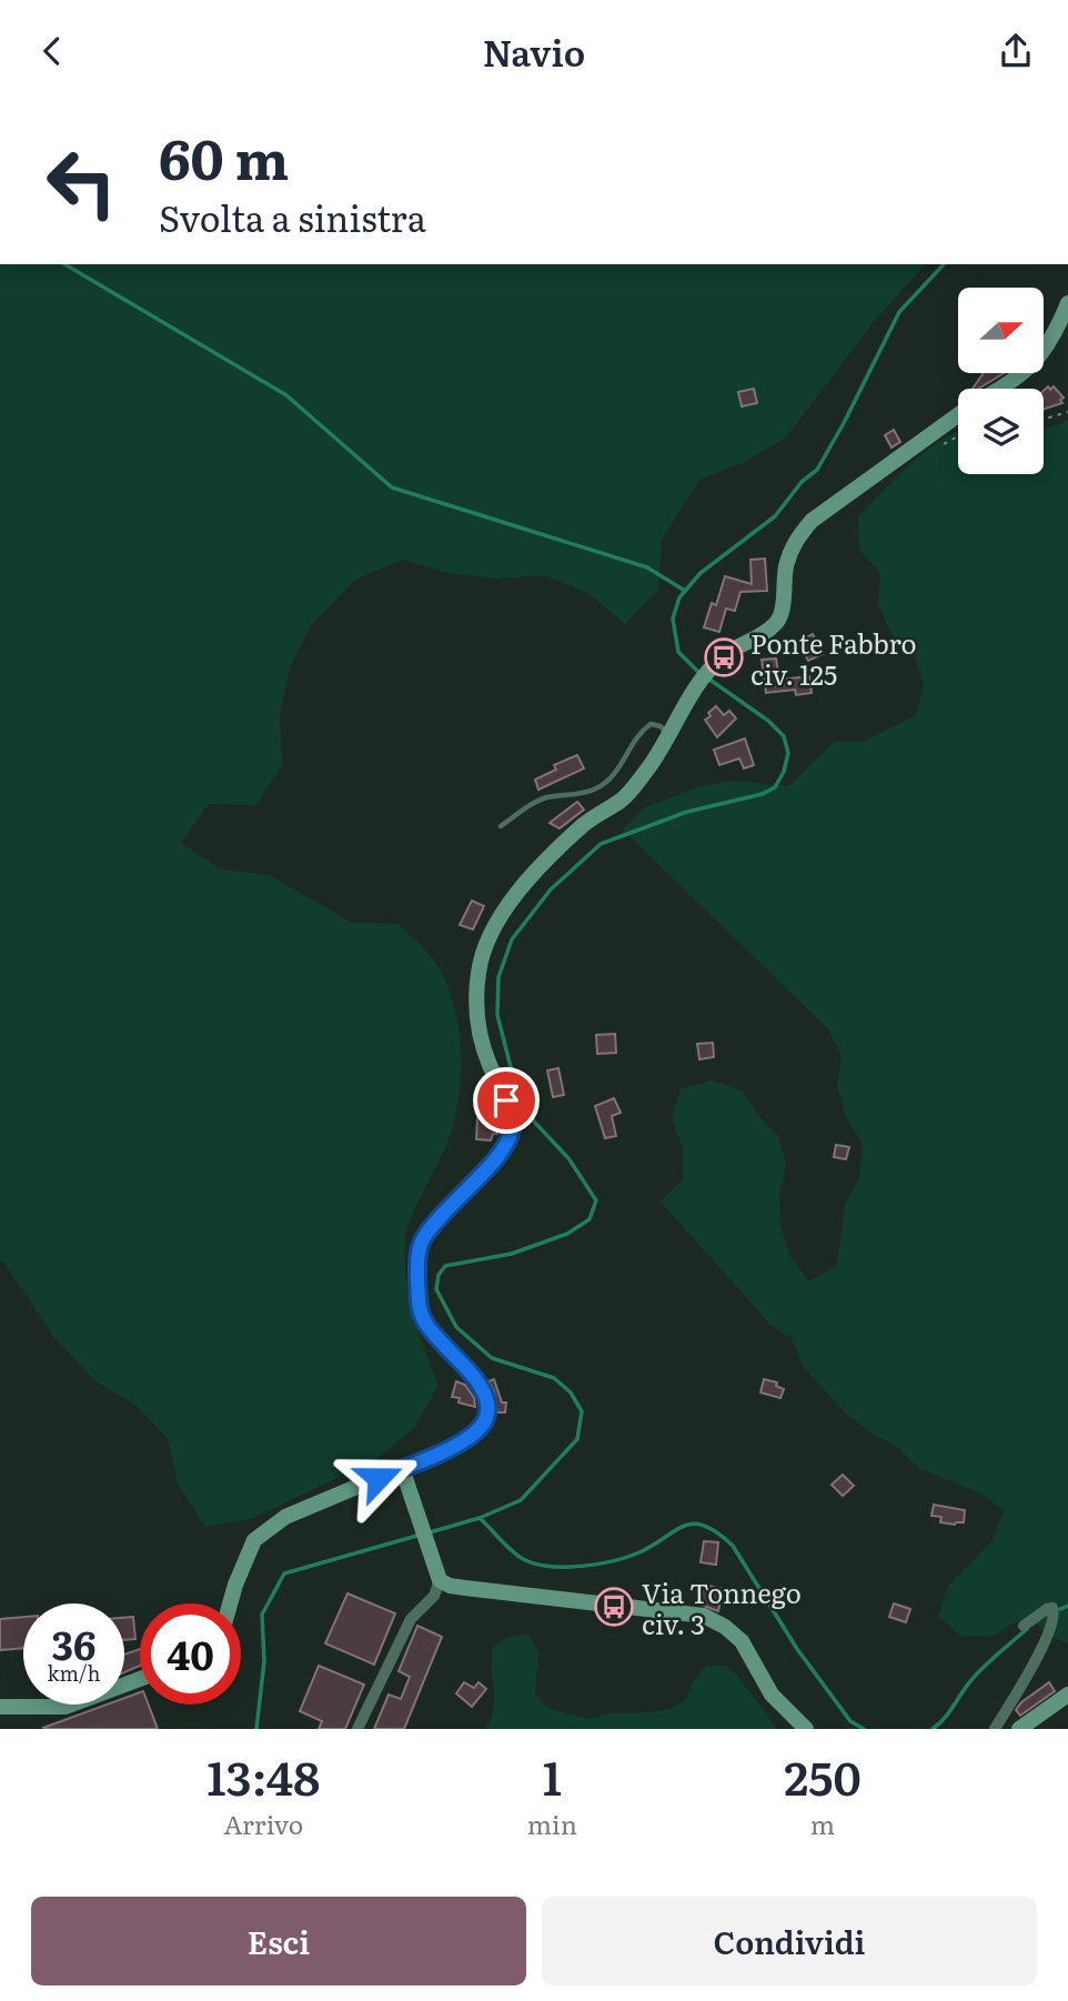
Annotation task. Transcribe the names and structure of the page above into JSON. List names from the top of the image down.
{
  "places": {
    "bus stop": ["Ponte Fabbro civ. 125", "Via Tonnego civ. 3"]
  },
  "north": "right",
  "page": {
    "header": "Navio",
    "turn": ["60 m", "Svolta a sinistra"],
    "speed": "36 km/h",
    "limit": "40",
    "eta": [
      "13:48",
      "Arrivo",
      "1",
      "min",
      "250",
      "m"
    ],
    "buttons": ["Esci", "Condividi"]
  }
}
